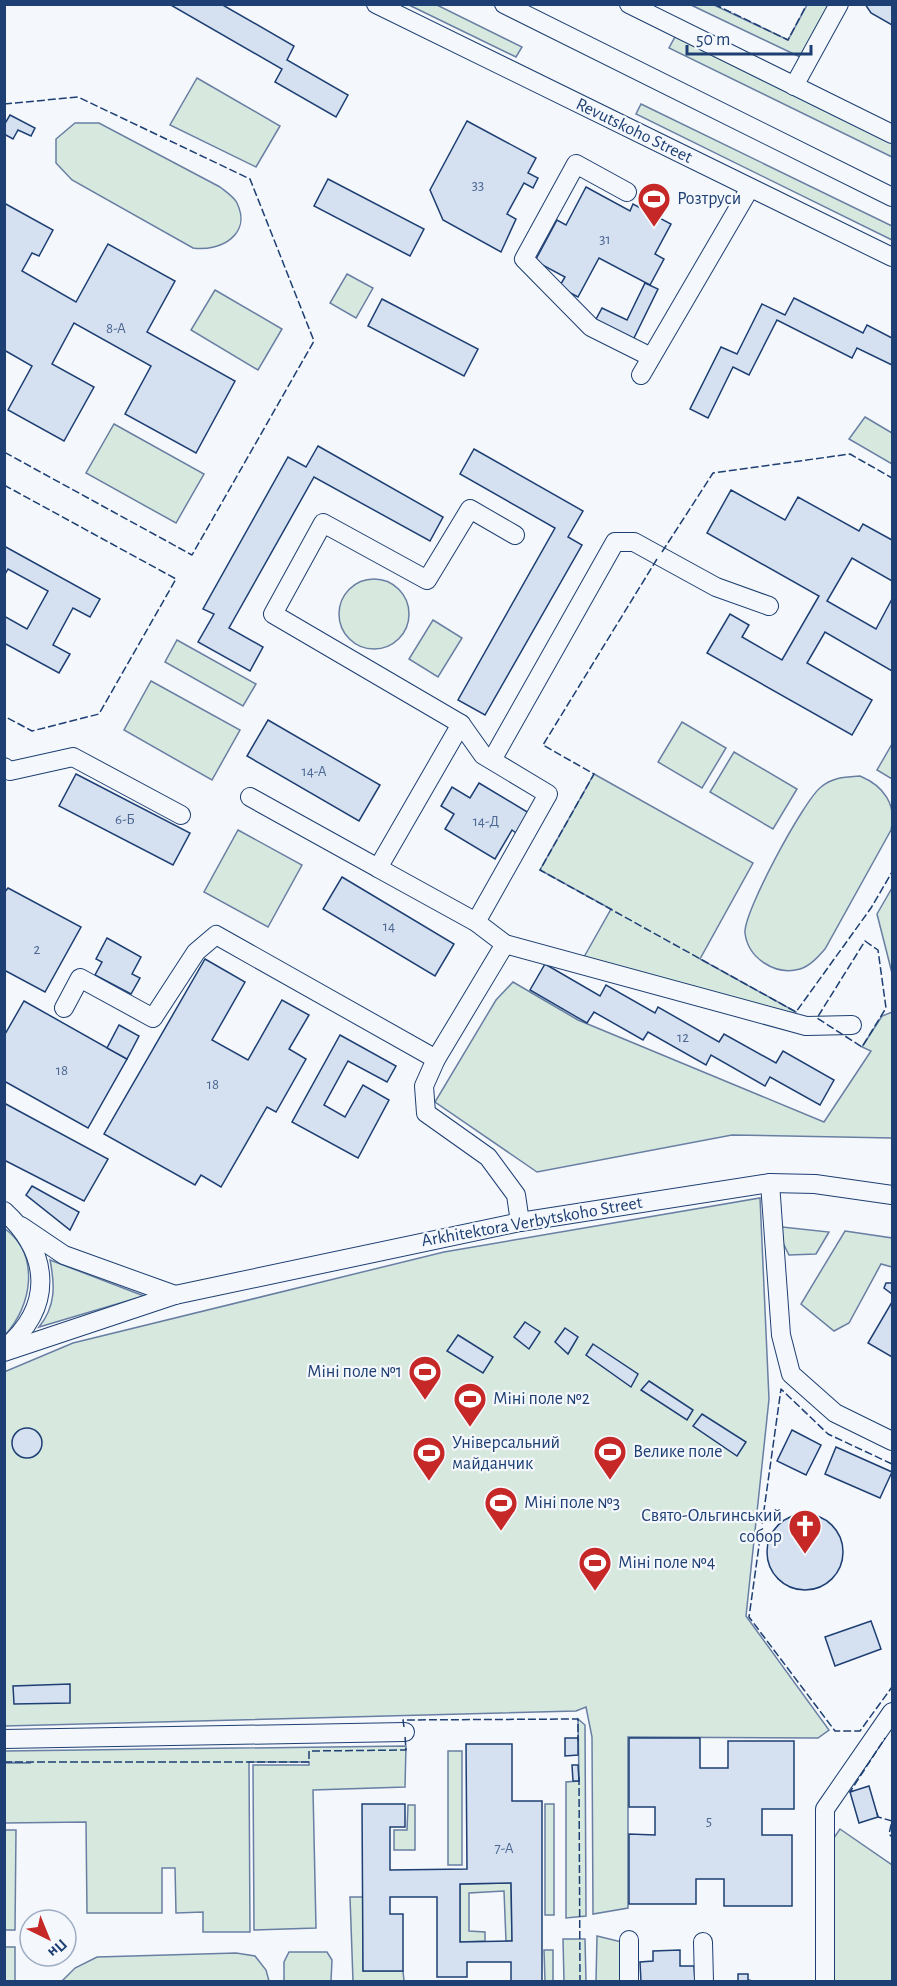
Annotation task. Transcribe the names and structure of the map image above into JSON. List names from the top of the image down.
{
  "streets": {
    "street": ["Revutskoho Street", "Arkhitektora Verbytskoho Street"]
  },
  "places": {
    "sports": [
      "Розтруси",
      "Міні поле №1",
      "Міні поле №2",
      "Велике поле",
      "Універсальний майданчик",
      "Міні поле №3",
      "Міні поле №4"
    ],
    "church": ["Свято-Ольгинський собор"]
  },
  "house_numbers": [
    "33",
    "31",
    "8-А",
    "14-А",
    "6-Б",
    "14-Д",
    "14",
    "2",
    "12",
    "18",
    "18",
    "5",
    "7-А"
  ],
  "scale_bar": "50 m",
  "north": "bottom right"
}
